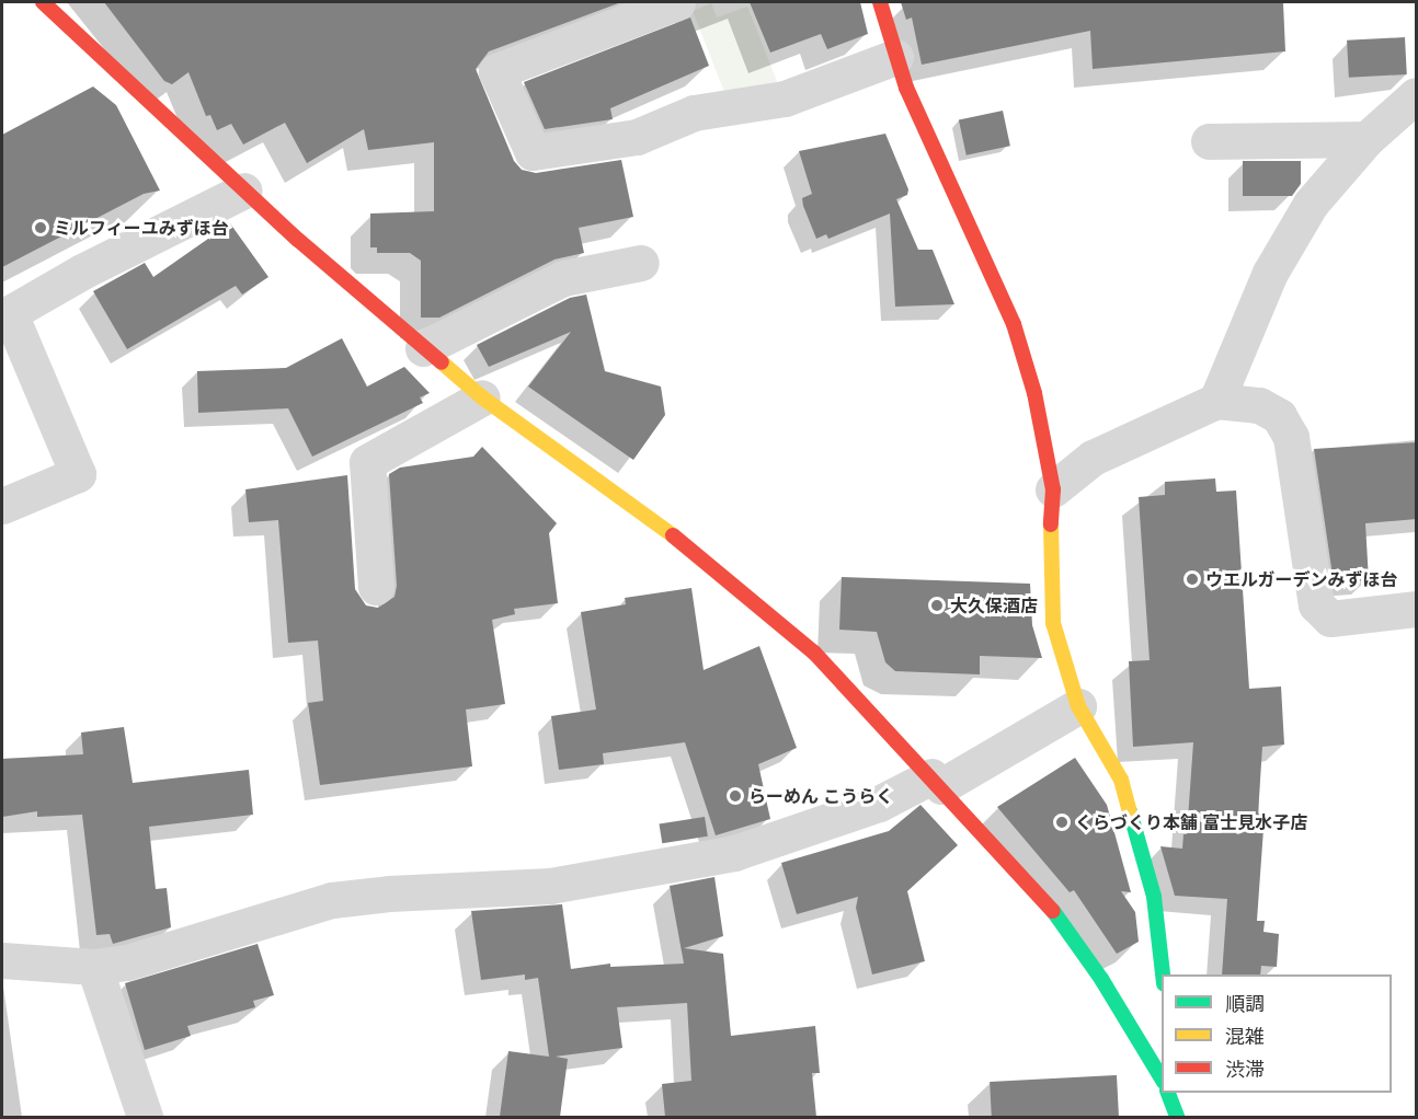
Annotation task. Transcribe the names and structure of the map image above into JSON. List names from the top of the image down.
{
  "places": [
    "ミルフィーユみずほ台",
    "ウエルガーデンみずほ台",
    "大久保酒店",
    "らーめん こうらく",
    "くらづくり本舗 富士見水子店"
  ],
  "legend": ["順調", "混雑", "渋滞"]
}
